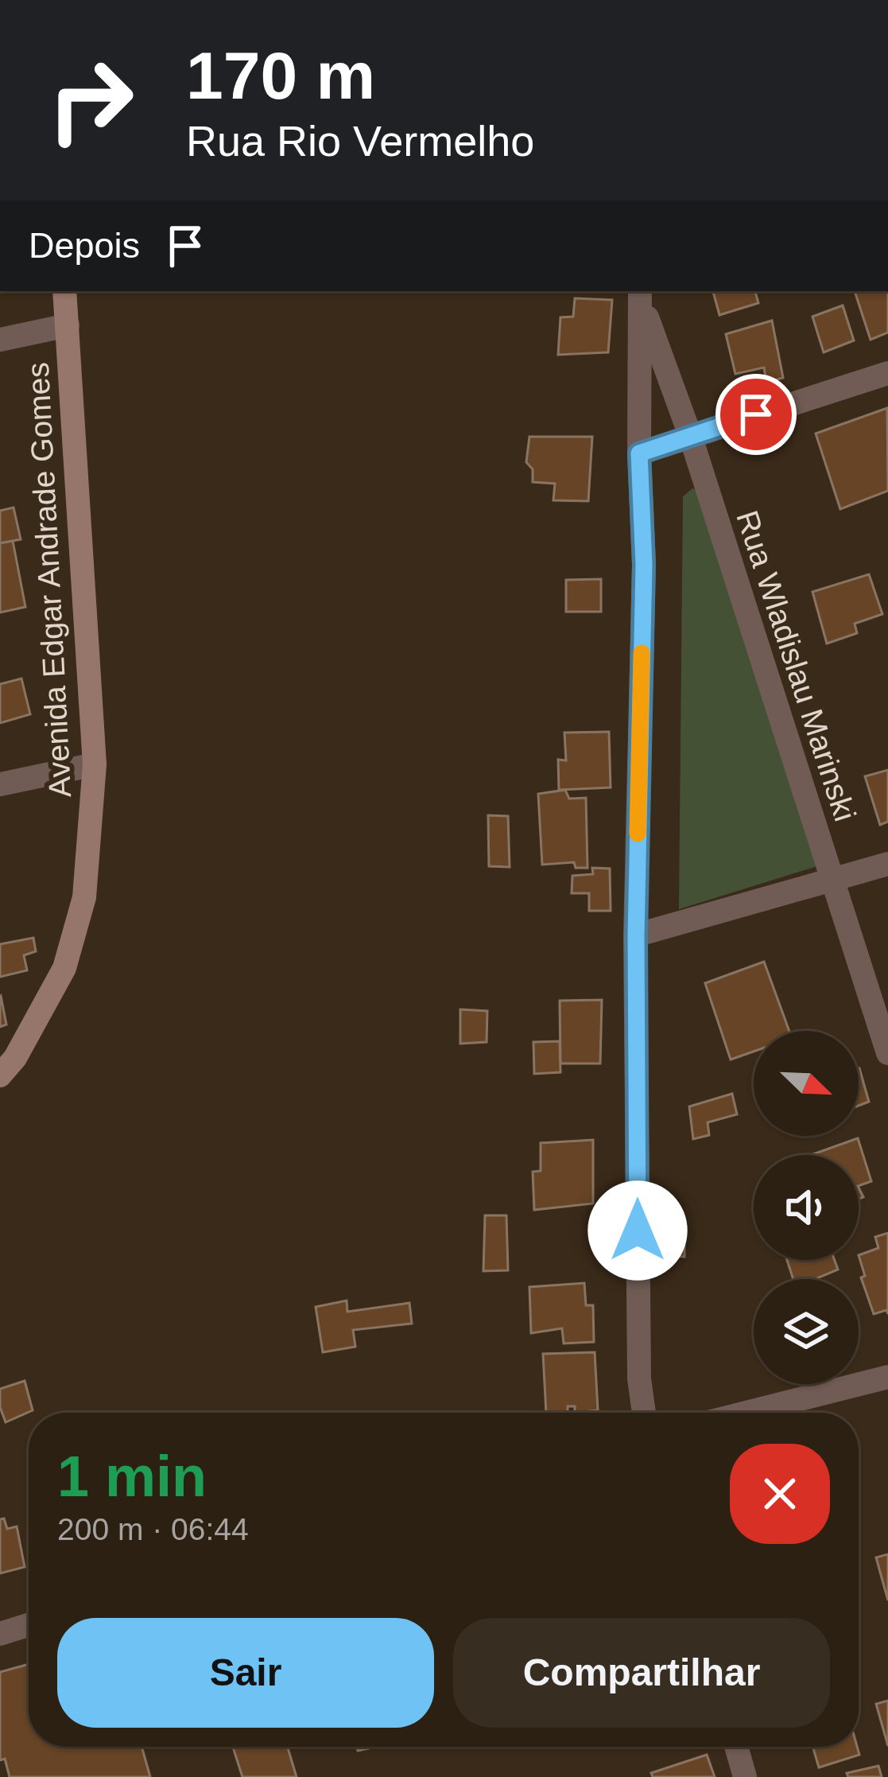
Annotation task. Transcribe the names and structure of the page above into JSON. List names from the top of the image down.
{
  "streets": {
    "main road": ["Avenida Edgar Andrade Gomes"],
    "street": ["Rua Wladislau Marinski"]
  },
  "north": "bottom right",
  "page": {
    "turn": ["170 m", "Rua Rio Vermelho"],
    "then": "Depois",
    "heading": ["1 min", "200 m · 06:44"],
    "buttons": ["Sair", "Compartilhar"]
  }
}
